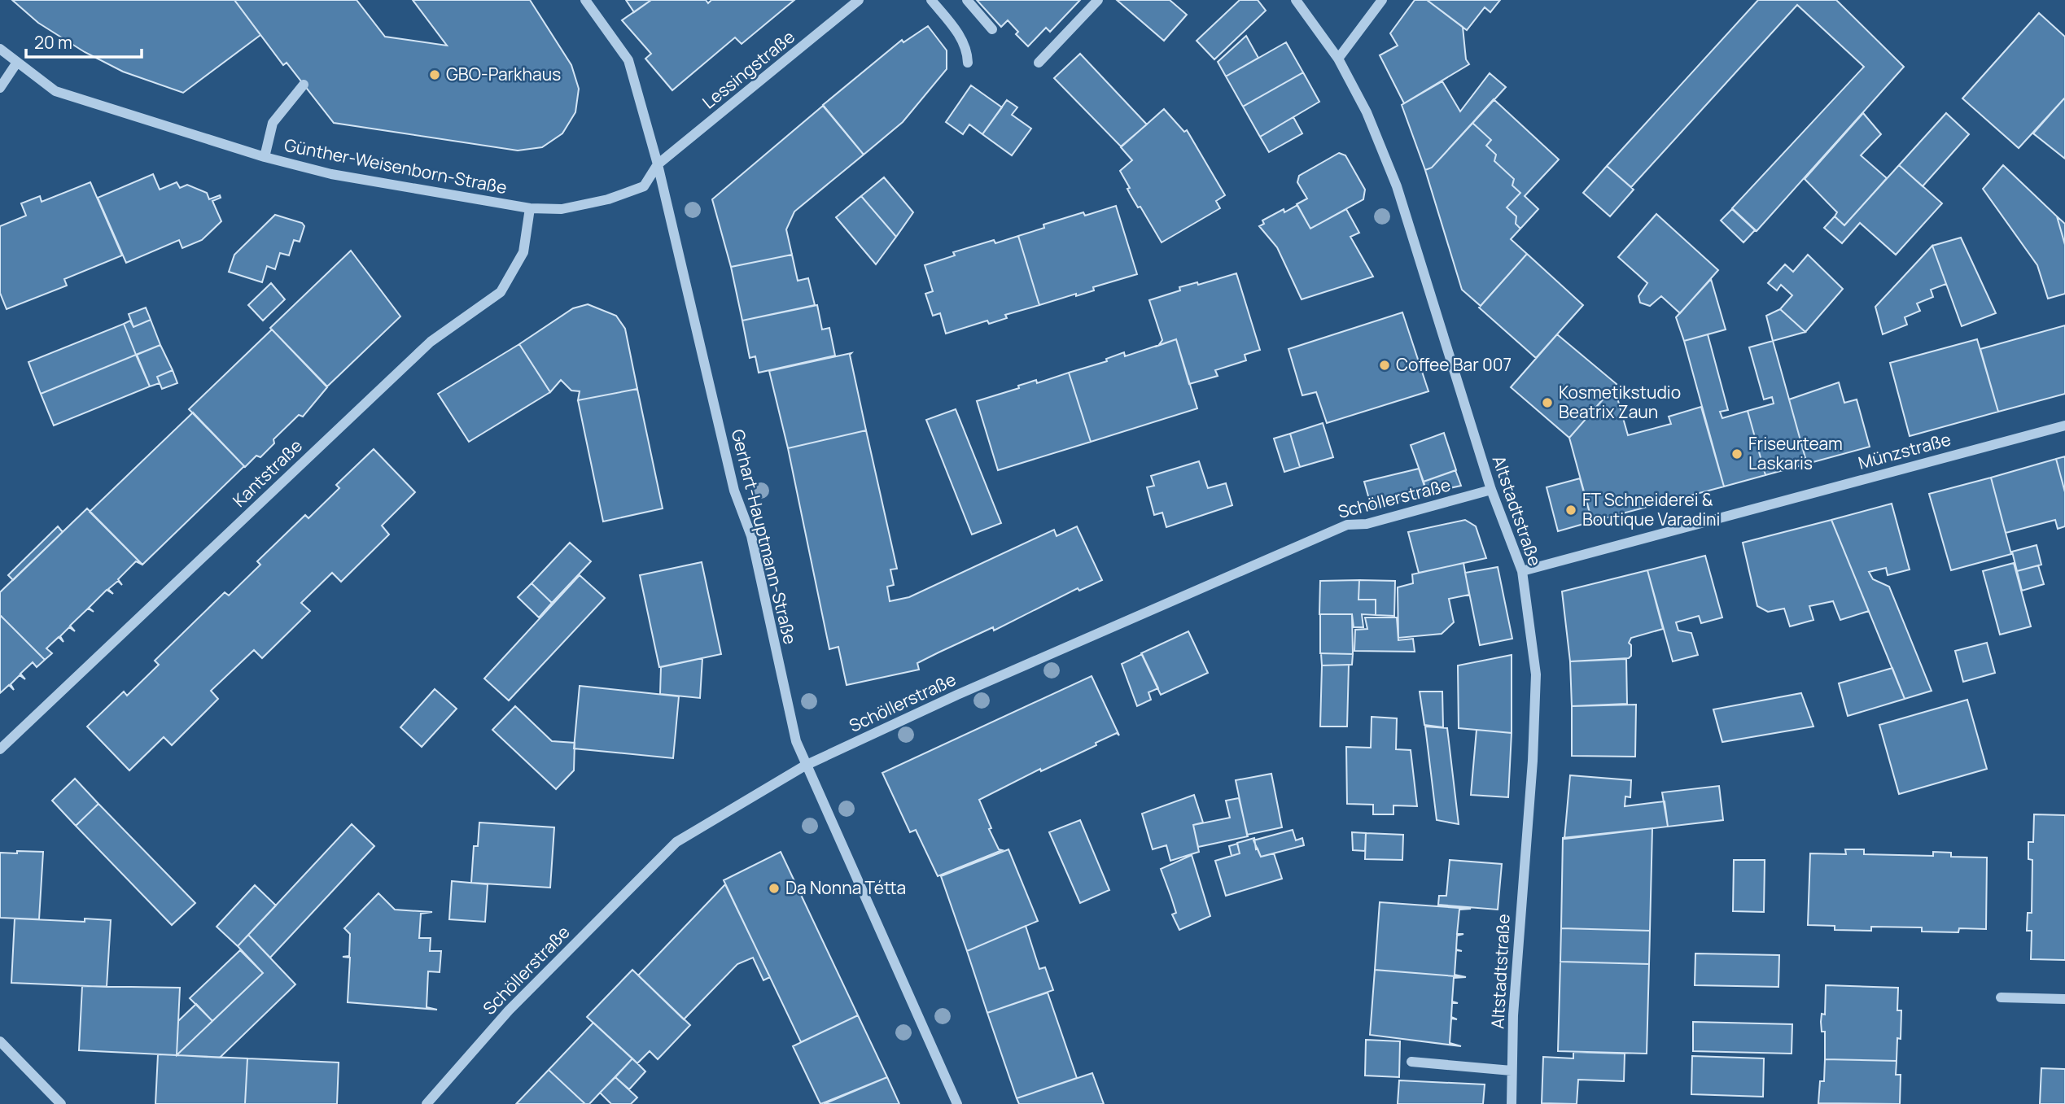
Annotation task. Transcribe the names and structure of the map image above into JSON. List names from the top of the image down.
{
  "streets": {
    "street": [
      "Lessingstraße",
      "Günther-Weisenborn-Straße",
      "Münzstraße",
      "Kantstraße",
      "Schöllerstraße",
      "Altstadtstraße",
      "Gerhart-Hauptmann-Straße"
    ]
  },
  "crossings": [
    ["Lessingstraße", "Günther-Weisenborn-Straße"],
    ["Lessingstraße", "Gerhart-Hauptmann-Straße"],
    ["Günther-Weisenborn-Straße", "Kantstraße"],
    ["Günther-Weisenborn-Straße", "Gerhart-Hauptmann-Straße"],
    ["Münzstraße", "Altstadtstraße"],
    ["Schöllerstraße", "Altstadtstraße"],
    ["Schöllerstraße", "Gerhart-Hauptmann-Straße"]
  ],
  "places": [
    "GBO-Parkhaus",
    "Coffee Bar 007",
    "Kosmetikstudio Beatrix Zaun",
    "Friseurteam Laskaris",
    "FT Schneiderei & Boutique Varadini",
    "Da Nonna Tétta"
  ],
  "scale_bar": "20 m"
}
